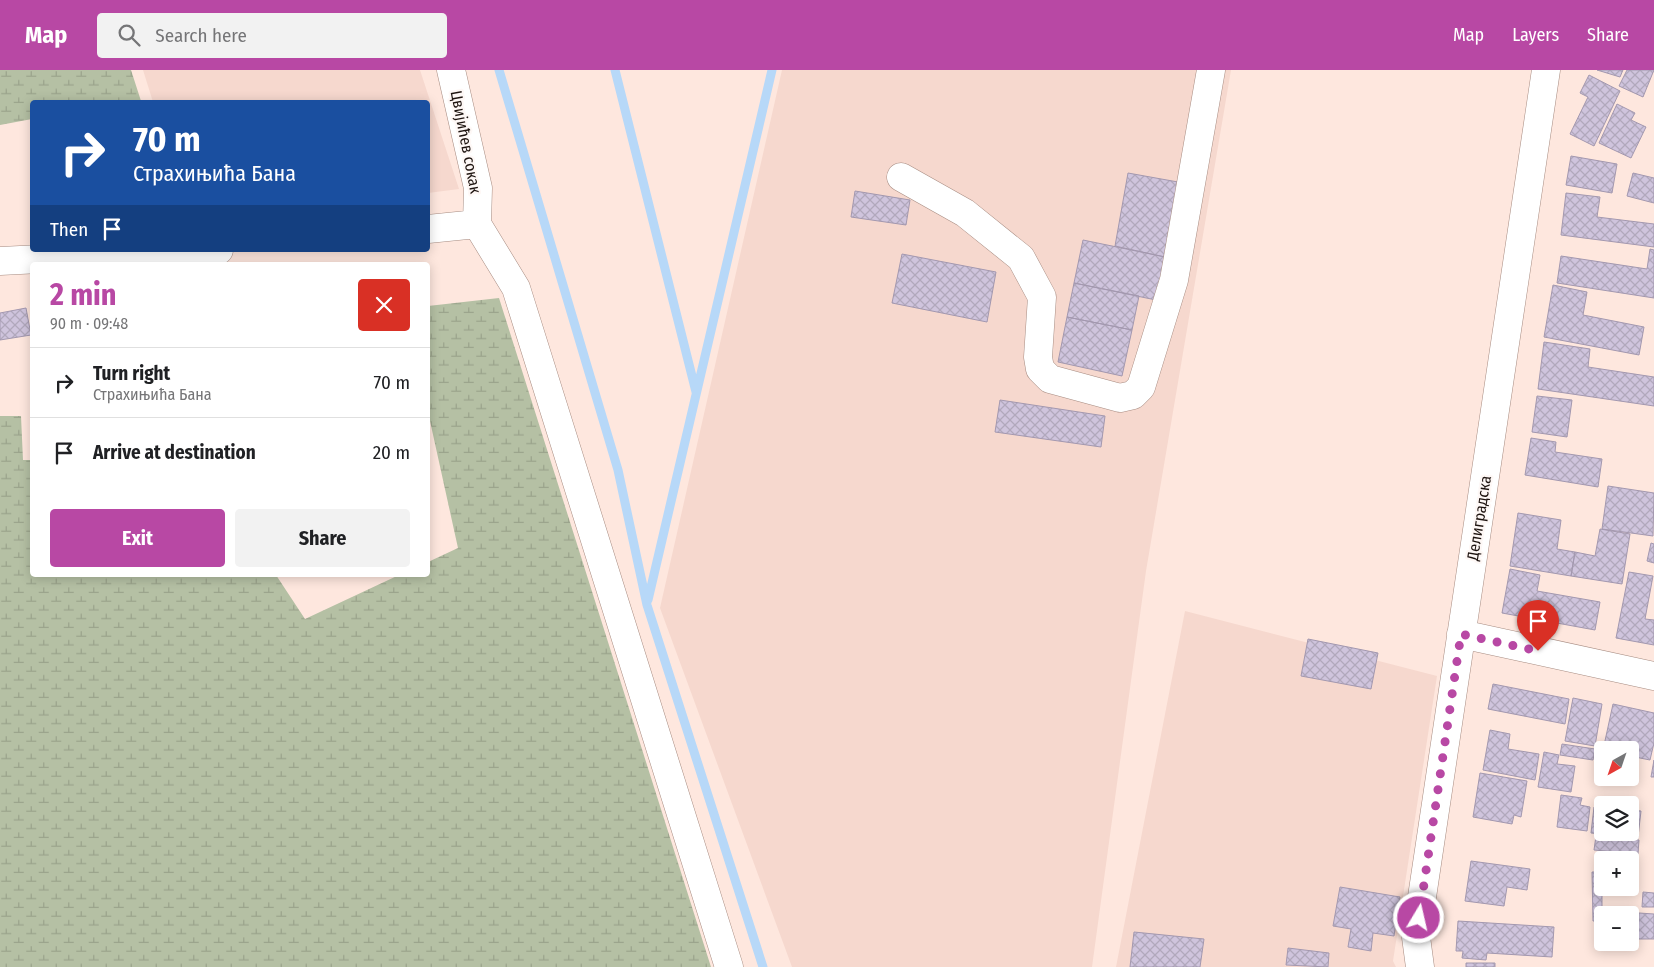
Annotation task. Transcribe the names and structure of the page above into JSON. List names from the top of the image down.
{
  "streets": {
    "street": ["Цвијићев сокак", "Делиградска"]
  },
  "north": "bottom left",
  "page": {
    "header": "Map",
    "search": "Search here",
    "nav": ["Map", "Layers", "Share"],
    "turn": ["70 m", "Страхињића Бана"],
    "then": "Then",
    "heading": ["2 min", "90 m · 09:48"],
    "list": [
      {
        "name": "Turn right",
        "note": "Страхињића Бана",
        "value": "70 m"
      },
      {
        "name": "Arrive at destination",
        "value": "20 m"
      }
    ],
    "buttons": ["Exit", "Share"],
    "map_buttons": ["+", "−"]
  }
}
